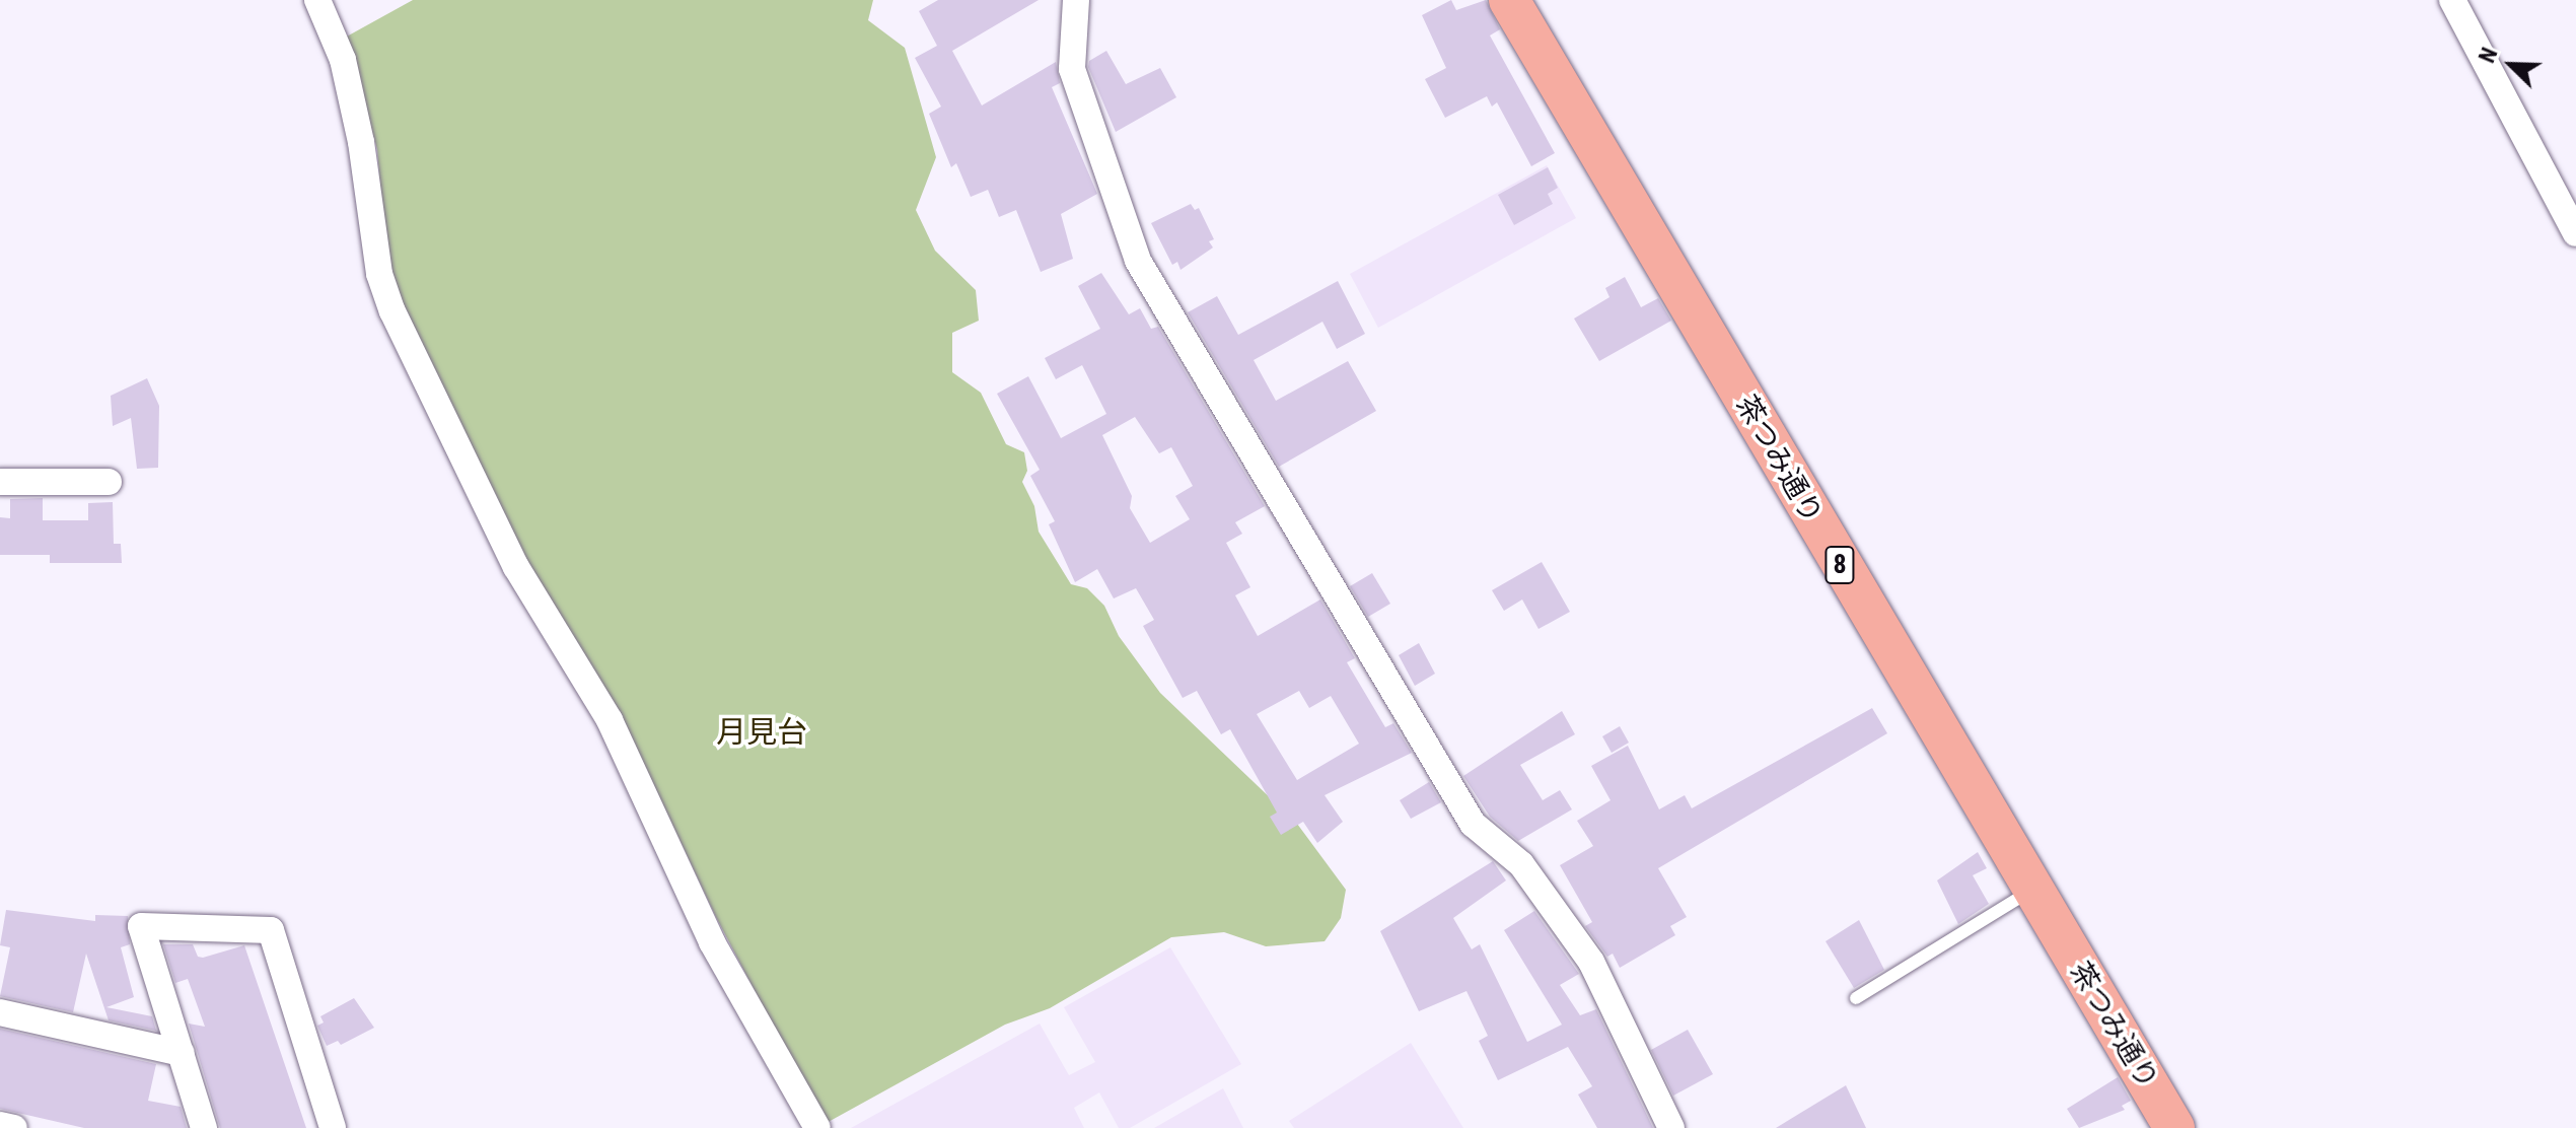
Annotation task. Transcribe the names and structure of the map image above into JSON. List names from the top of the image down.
{
  "streets": {
    "main road": ["茶つみ通り", "8"]
  },
  "districts": ["月見台"],
  "north": "top left"
}
